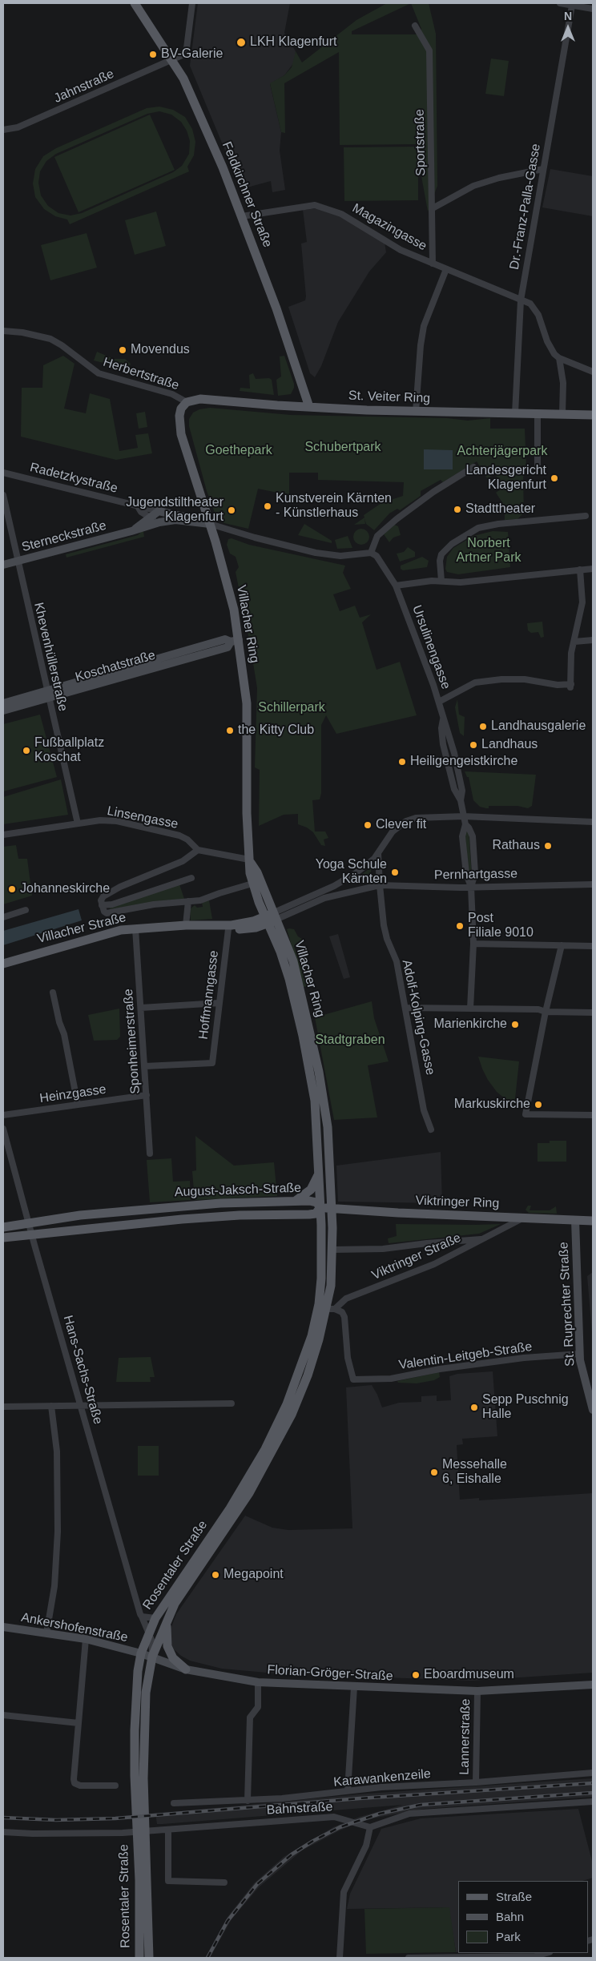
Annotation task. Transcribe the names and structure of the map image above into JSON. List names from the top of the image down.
{
  "streets": {
    "main road": [
      "Feldkirchner Straße",
      "St. Veiter Ring",
      "Villacher Ring",
      "Villacher Straße",
      "August-Jaksch-Straße",
      "Viktringer Ring",
      "Rosentaler Straße"
    ],
    "street": [
      "Jahnstraße",
      "Sportstraße",
      "Dr.-Franz-Palla-Gasse",
      "Magazingasse",
      "Herbertstraße",
      "Radetzkystraße",
      "Sterneckstraße",
      "Ursulinengasse",
      "Khevenhüllerstraße",
      "Koschatstraße",
      "Linsengasse",
      "Pernhartgasse",
      "Hoffmanngasse",
      "Adolf-Kolping-Gasse",
      "Sponheimerstraße",
      "Heinzgasse",
      "Viktringer Straße",
      "St. Ruprechter Straße",
      "Valentin-Leitgeb-Straße",
      "Hans-Sachs-Straße",
      "Ankershofenstraße",
      "Florian-Gröger-Straße",
      "Lannerstraße",
      "Karawankenzeile",
      "Bahnstraße"
    ]
  },
  "crossings": [
    ["Jahnstraße", "Feldkirchner Straße"],
    ["Sportstraße", "Magazingasse"],
    ["Feldkirchner Straße", "Magazingasse"],
    ["Feldkirchner Straße", "St. Veiter Ring"],
    ["Dr.-Franz-Palla-Gasse", "Magazingasse"],
    ["Dr.-Franz-Palla-Gasse", "St. Veiter Ring"],
    ["Herbertstraße", "St. Veiter Ring"],
    ["Herbertstraße", "Villacher Ring"],
    ["St. Veiter Ring", "Villacher Ring"],
    ["Radetzkystraße", "Sterneckstraße"],
    ["Radetzkystraße", "Villacher Ring"],
    ["Radetzkystraße", "Ursulinengasse"],
    ["Sterneckstraße", "Villacher Ring"],
    ["Sterneckstraße", "Khevenhüllerstraße"],
    ["Villacher Ring", "Koschatstraße"],
    ["Villacher Ring", "Villacher Straße"],
    ["Villacher Ring", "August-Jaksch-Straße"],
    ["Villacher Ring", "Viktringer Ring"],
    ["Villacher Ring", "Rosentaler Straße"],
    ["Ursulinengasse", "Villacher Straße"],
    ["Khevenhüllerstraße", "Koschatstraße"],
    ["Khevenhüllerstraße", "Linsengasse"],
    ["Pernhartgasse", "Villacher Straße"],
    ["Pernhartgasse", "Adolf-Kolping-Gasse"],
    ["Villacher Straße", "Hoffmanngasse"],
    ["Villacher Straße", "Adolf-Kolping-Gasse"],
    ["Villacher Straße", "Sponheimerstraße"],
    ["Hoffmanngasse", "Sponheimerstraße"],
    ["Sponheimerstraße", "Heinzgasse"],
    ["August-Jaksch-Straße", "Viktringer Ring"],
    ["August-Jaksch-Straße", "Hans-Sachs-Straße"],
    ["August-Jaksch-Straße", "Rosentaler Straße"],
    ["Viktringer Ring", "Viktringer Straße"],
    ["Viktringer Ring", "St. Ruprechter Straße"],
    ["Viktringer Ring", "Rosentaler Straße"],
    ["Viktringer Straße", "Valentin-Leitgeb-Straße"],
    ["Viktringer Straße", "Rosentaler Straße"],
    ["St. Ruprechter Straße", "Valentin-Leitgeb-Straße"],
    ["Valentin-Leitgeb-Straße", "Rosentaler Straße"],
    ["Hans-Sachs-Straße", "Rosentaler Straße"],
    ["Hans-Sachs-Straße", "Florian-Gröger-Straße"],
    ["Rosentaler Straße", "Ankershofenstraße"],
    ["Rosentaler Straße", "Florian-Gröger-Straße"],
    ["Ankershofenstraße", "Florian-Gröger-Straße"],
    ["Florian-Gröger-Straße", "Lannerstraße"],
    ["Lannerstraße", "Karawankenzeile"]
  ],
  "parks": [
    "Schubertpark",
    "Goethepark",
    "Achterjägerpark",
    "Norbert Artner Park",
    "Schillerpark",
    "Stadtgraben"
  ],
  "places": [
    "LKH Klagenfurt",
    "BV-Galerie",
    "Movendus",
    "Landesgericht Klagenfurt",
    "Kunstverein Kärnten - Künstlerhaus",
    "Stadttheater",
    "Jugendstiltheater Klagenfurt",
    "Landhausgalerie",
    "the Kitty Club",
    "Landhaus",
    "Fußballplatz Koschat",
    "Heiligengeistkirche",
    "Clever fit",
    "Rathaus",
    "Yoga Schule Kärnten",
    "Johanneskirche",
    "Post Filiale 9010",
    "Marienkirche",
    "Markuskirche",
    "Sepp Puschnig Halle",
    "Messehalle 6, Eishalle",
    "Megapoint",
    "Eboardmuseum"
  ],
  "legend": ["Straße", "Bahn", "Park"],
  "north": "top"
}
